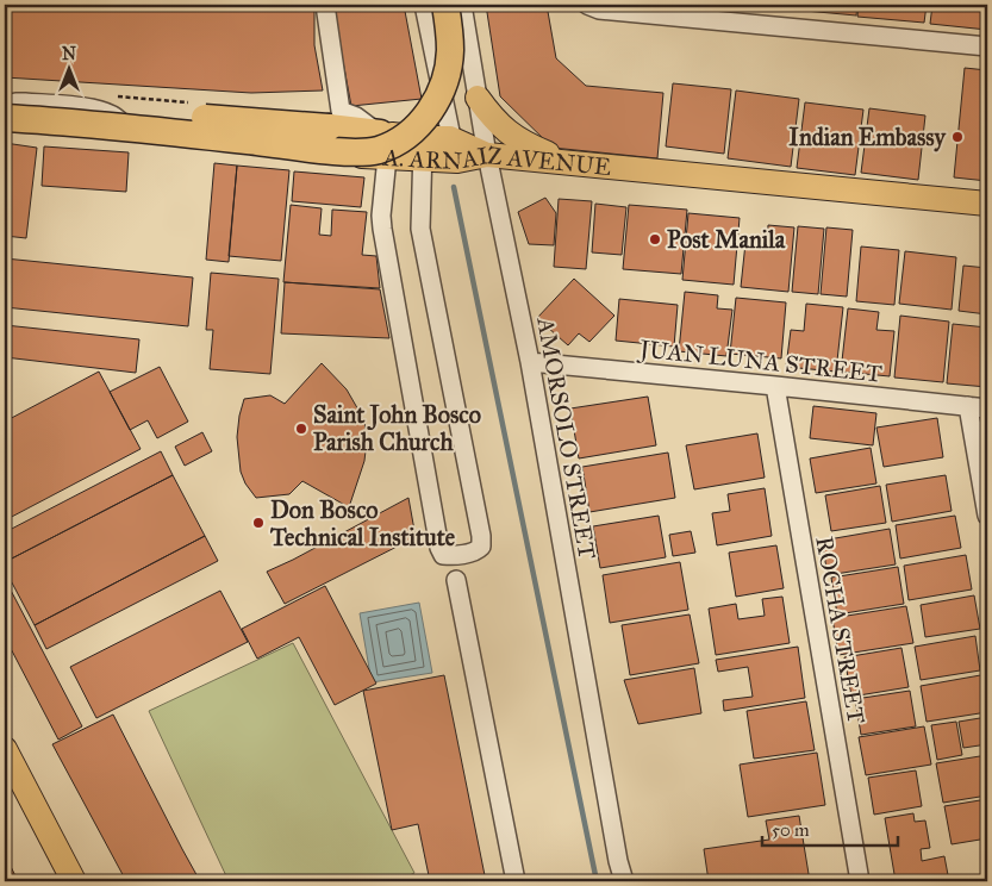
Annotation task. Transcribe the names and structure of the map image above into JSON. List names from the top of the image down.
{
  "streets": {
    "main road": ["A. ARNAIZ AVENUE"],
    "street": ["JUAN LUNA STREET", "AMORSOLO STREET", "ROCHA STREET"]
  },
  "crossings": [
    ["A. ARNAIZ AVENUE", "AMORSOLO STREET"],
    ["JUAN LUNA STREET", "AMORSOLO STREET"],
    ["JUAN LUNA STREET", "ROCHA STREET"]
  ],
  "places": [
    "Indian Embassy",
    "Post Manila",
    "Saint John Bosco Parish Church",
    "Don Bosco Technical Institute"
  ],
  "scale_bar": "50 m",
  "north": "top"
}
